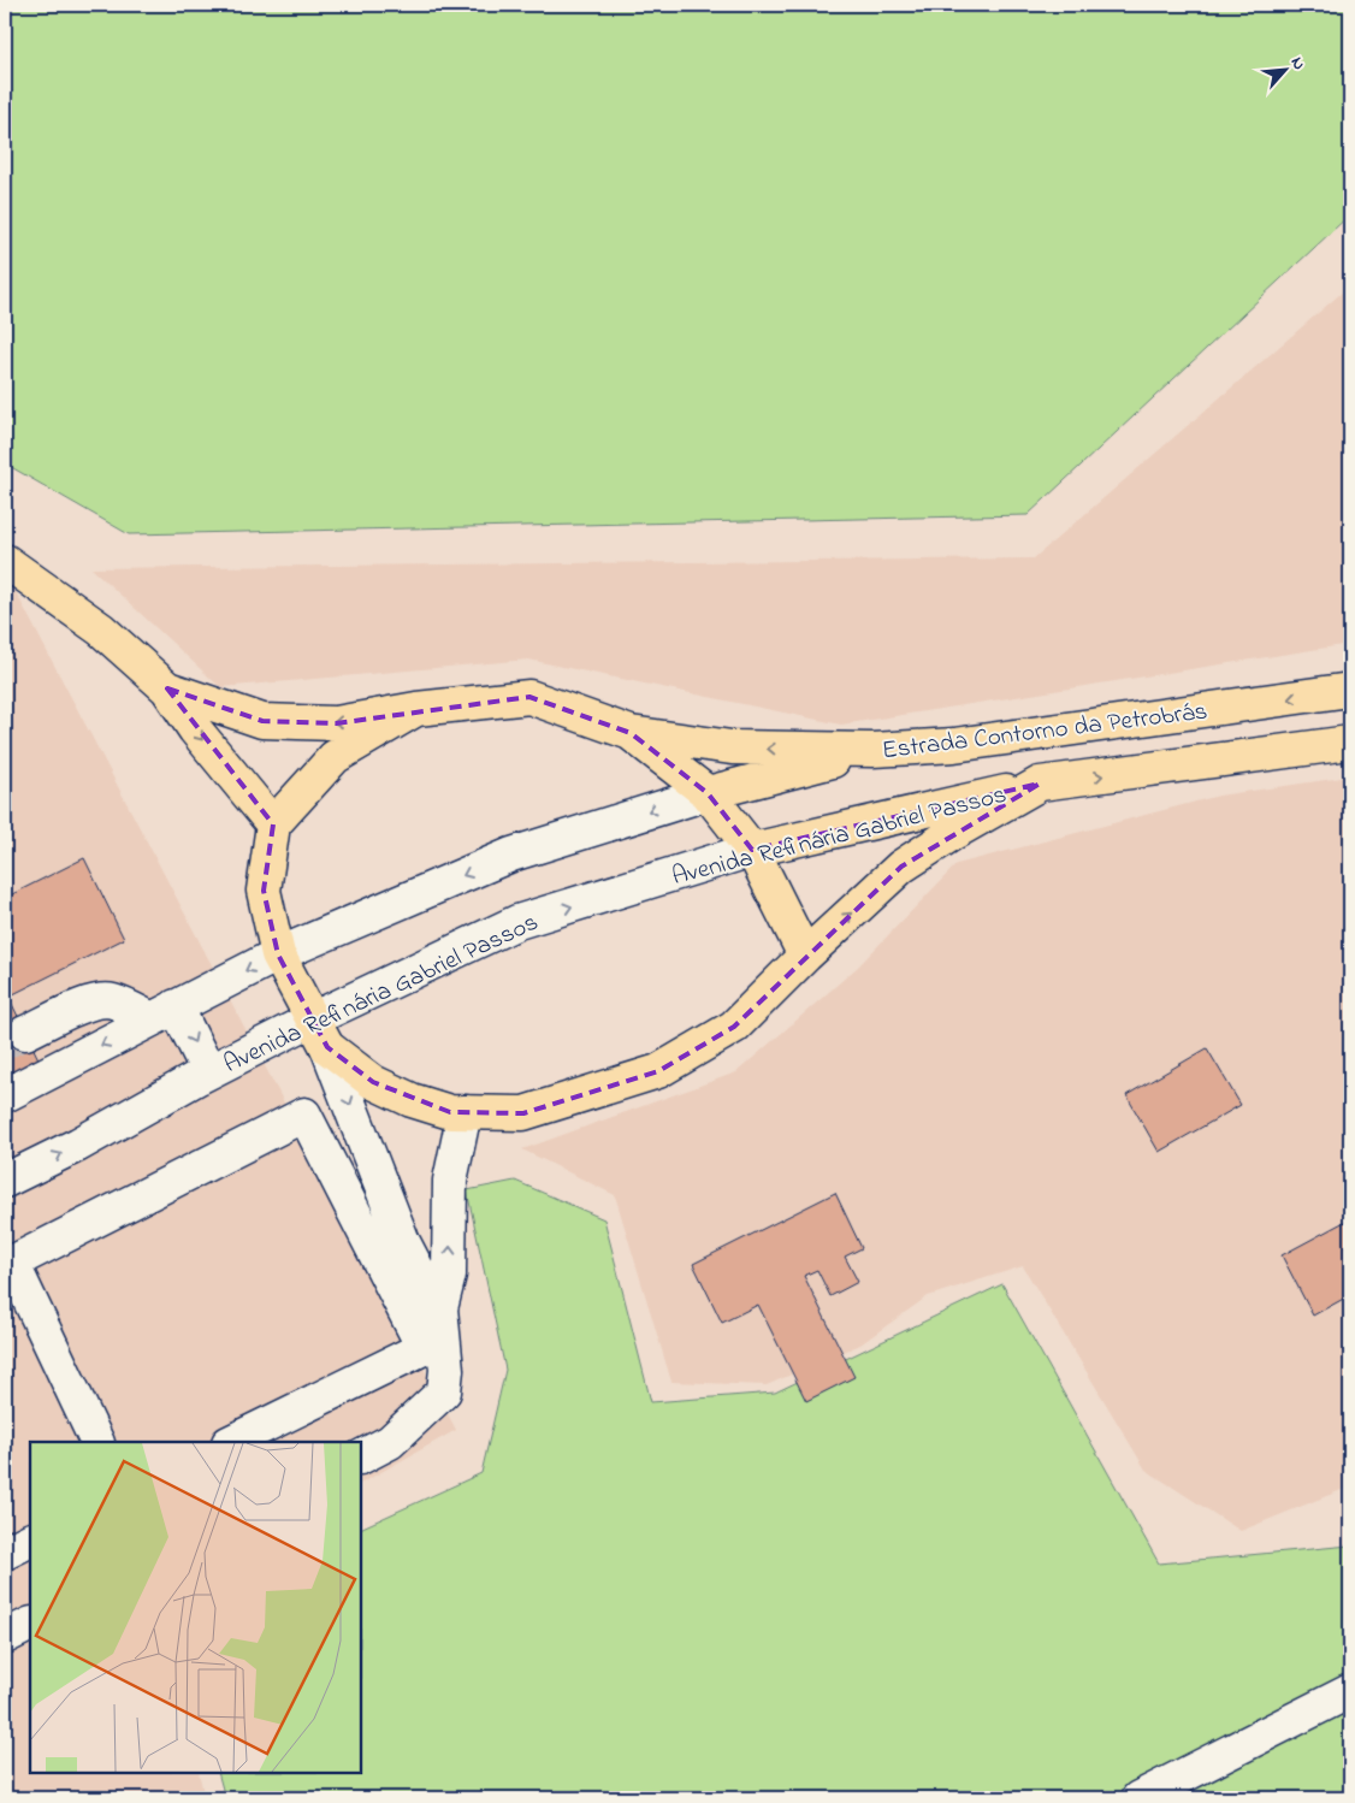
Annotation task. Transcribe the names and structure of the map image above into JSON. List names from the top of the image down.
{
  "streets": {
    "main road": ["Estrada Contorno da Petrobrás", "Avenida Refinária Gabriel Passos"]
  },
  "crossings": [
    ["Estrada Contorno da Petrobrás", "Avenida Refinária Gabriel Passos"]
  ],
  "one_way": ["Avenida Refinária Gabriel Passos"],
  "north": "top right"
}
